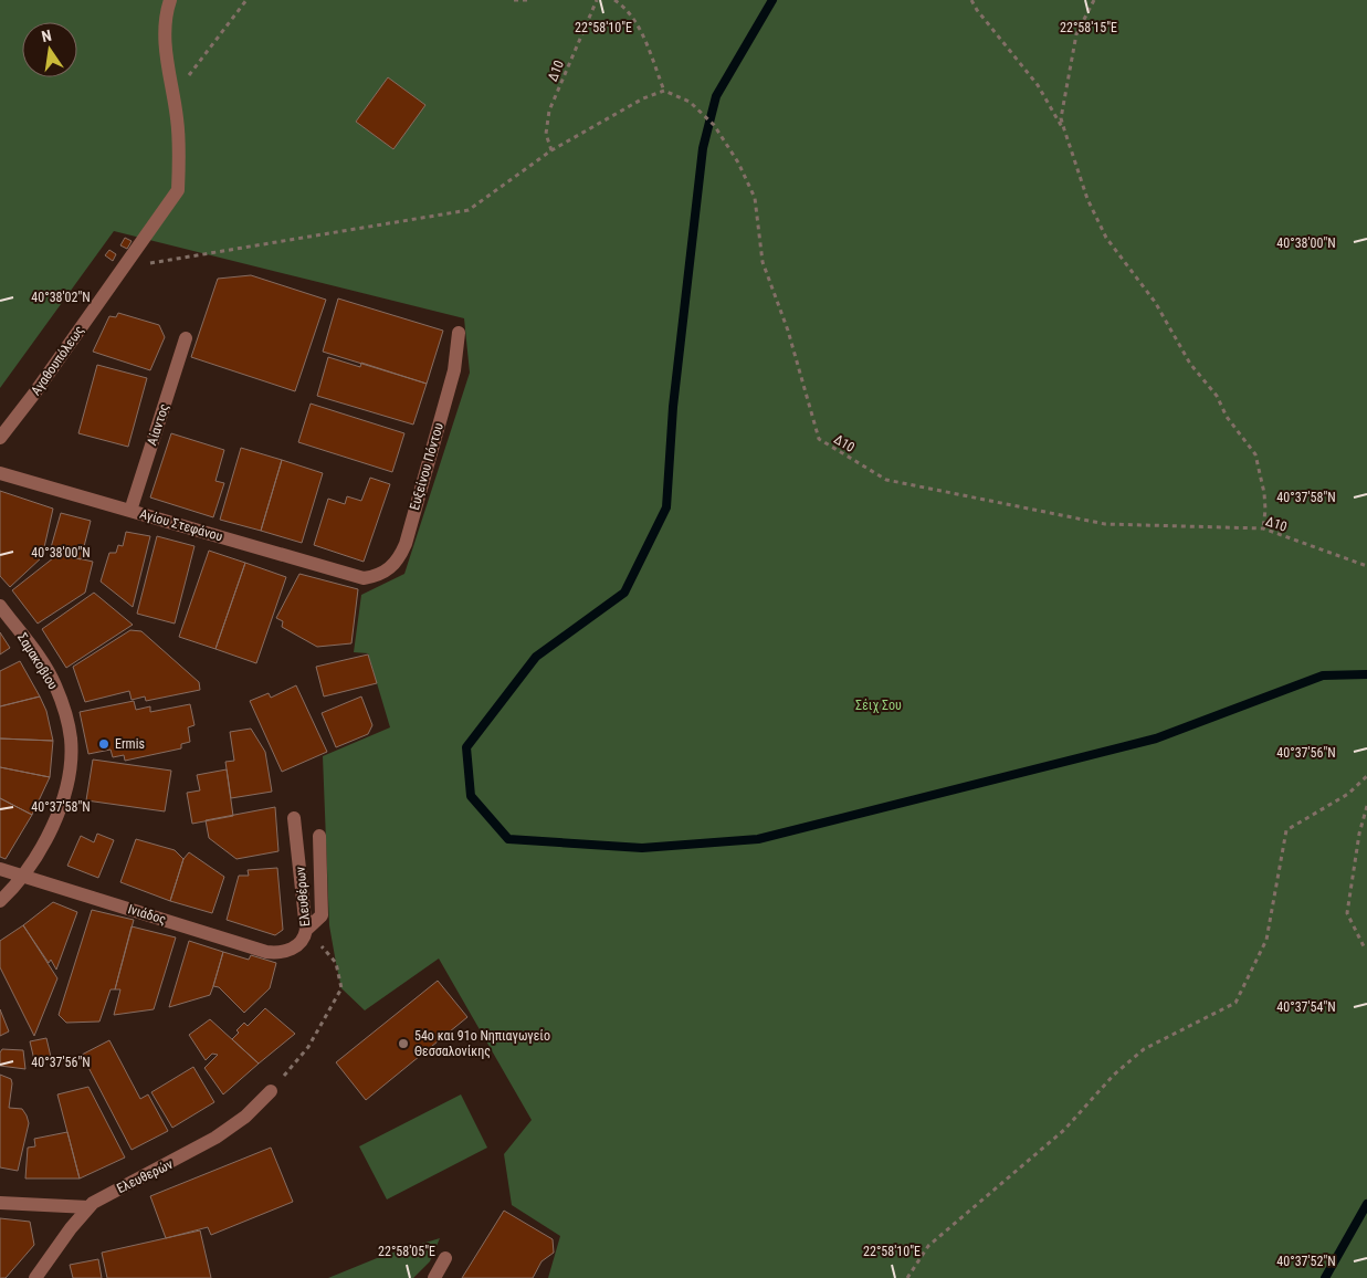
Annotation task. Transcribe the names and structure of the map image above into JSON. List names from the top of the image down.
{
  "streets": {
    "street": [
      "Αγαθουπόλεως",
      "Αίαντος",
      "Ευξείνου Πόντου",
      "Αγίου Στεφάνου",
      "Σαμακοβίου",
      "Ελευθέρων",
      "Ινιάδος",
      "Ελευθερών"
    ],
    "path": ["Δ10"]
  },
  "crossings": [
    ["Αίαντος", "Αγίου Στεφάνου"],
    ["Ευξείνου Πόντου", "Αγίου Στεφάνου"],
    ["Σαμακοβίου", "Ινιάδος"],
    ["Ελευθέρων", "Ινιάδος"]
  ],
  "parks": ["Σέιχ Σου"],
  "places": ["Ermis", "54ο και 91ο Νηπιαγωγείο Θεσσαλονίκης"],
  "north": "top",
  "coordinates": [
    "22°58'10\"E",
    "22°58'15\"E",
    "40°38'00\"N",
    "40°38'02\"N",
    "40°37'58\"N",
    "40°37'56\"N",
    "40°37'54\"N",
    "22°58'05\"E",
    "40°37'52\"N"
  ]
}
